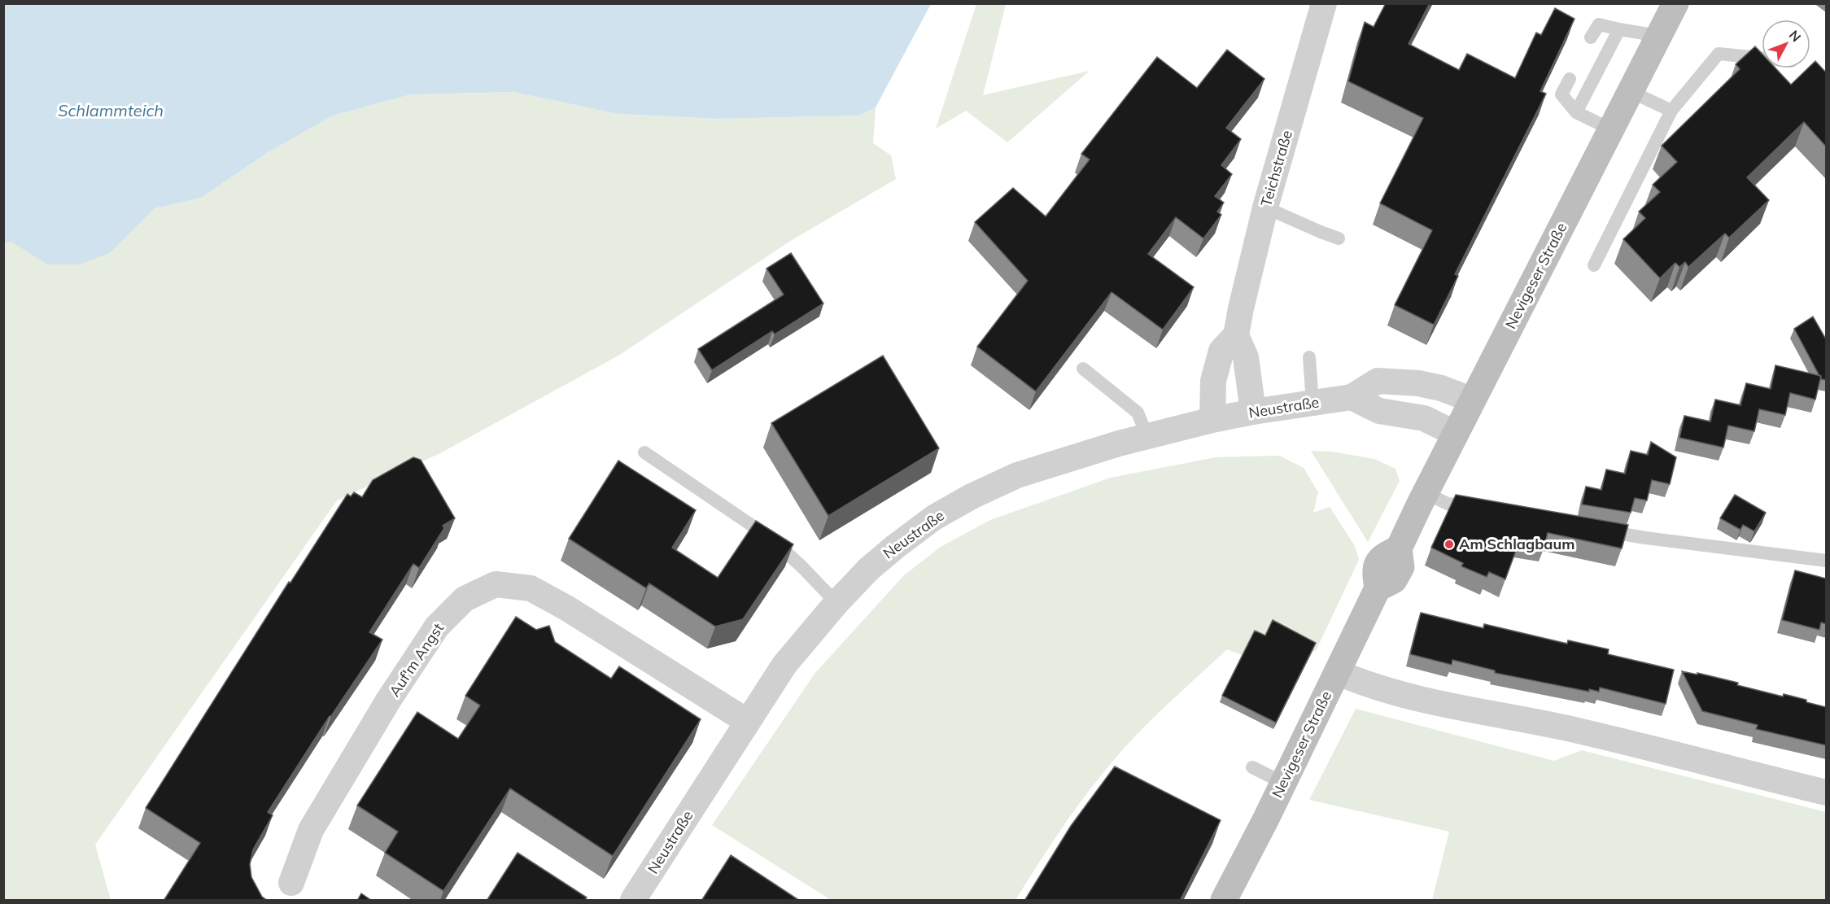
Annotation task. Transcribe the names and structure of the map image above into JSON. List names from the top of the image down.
{
  "streets": {
    "main road": ["Nevigeser Straße"],
    "street": ["Teichstraße", "Neustraße", "Auf'm Angst"]
  },
  "crossings": [
    ["Teichstraße", "Neustraße"],
    ["Nevigeser Straße", "Neustraße"],
    ["Neustraße", "Auf'm Angst"]
  ],
  "water": ["Schlammteich"],
  "places": ["Am Schlagbaum"],
  "north": "top right"
}
